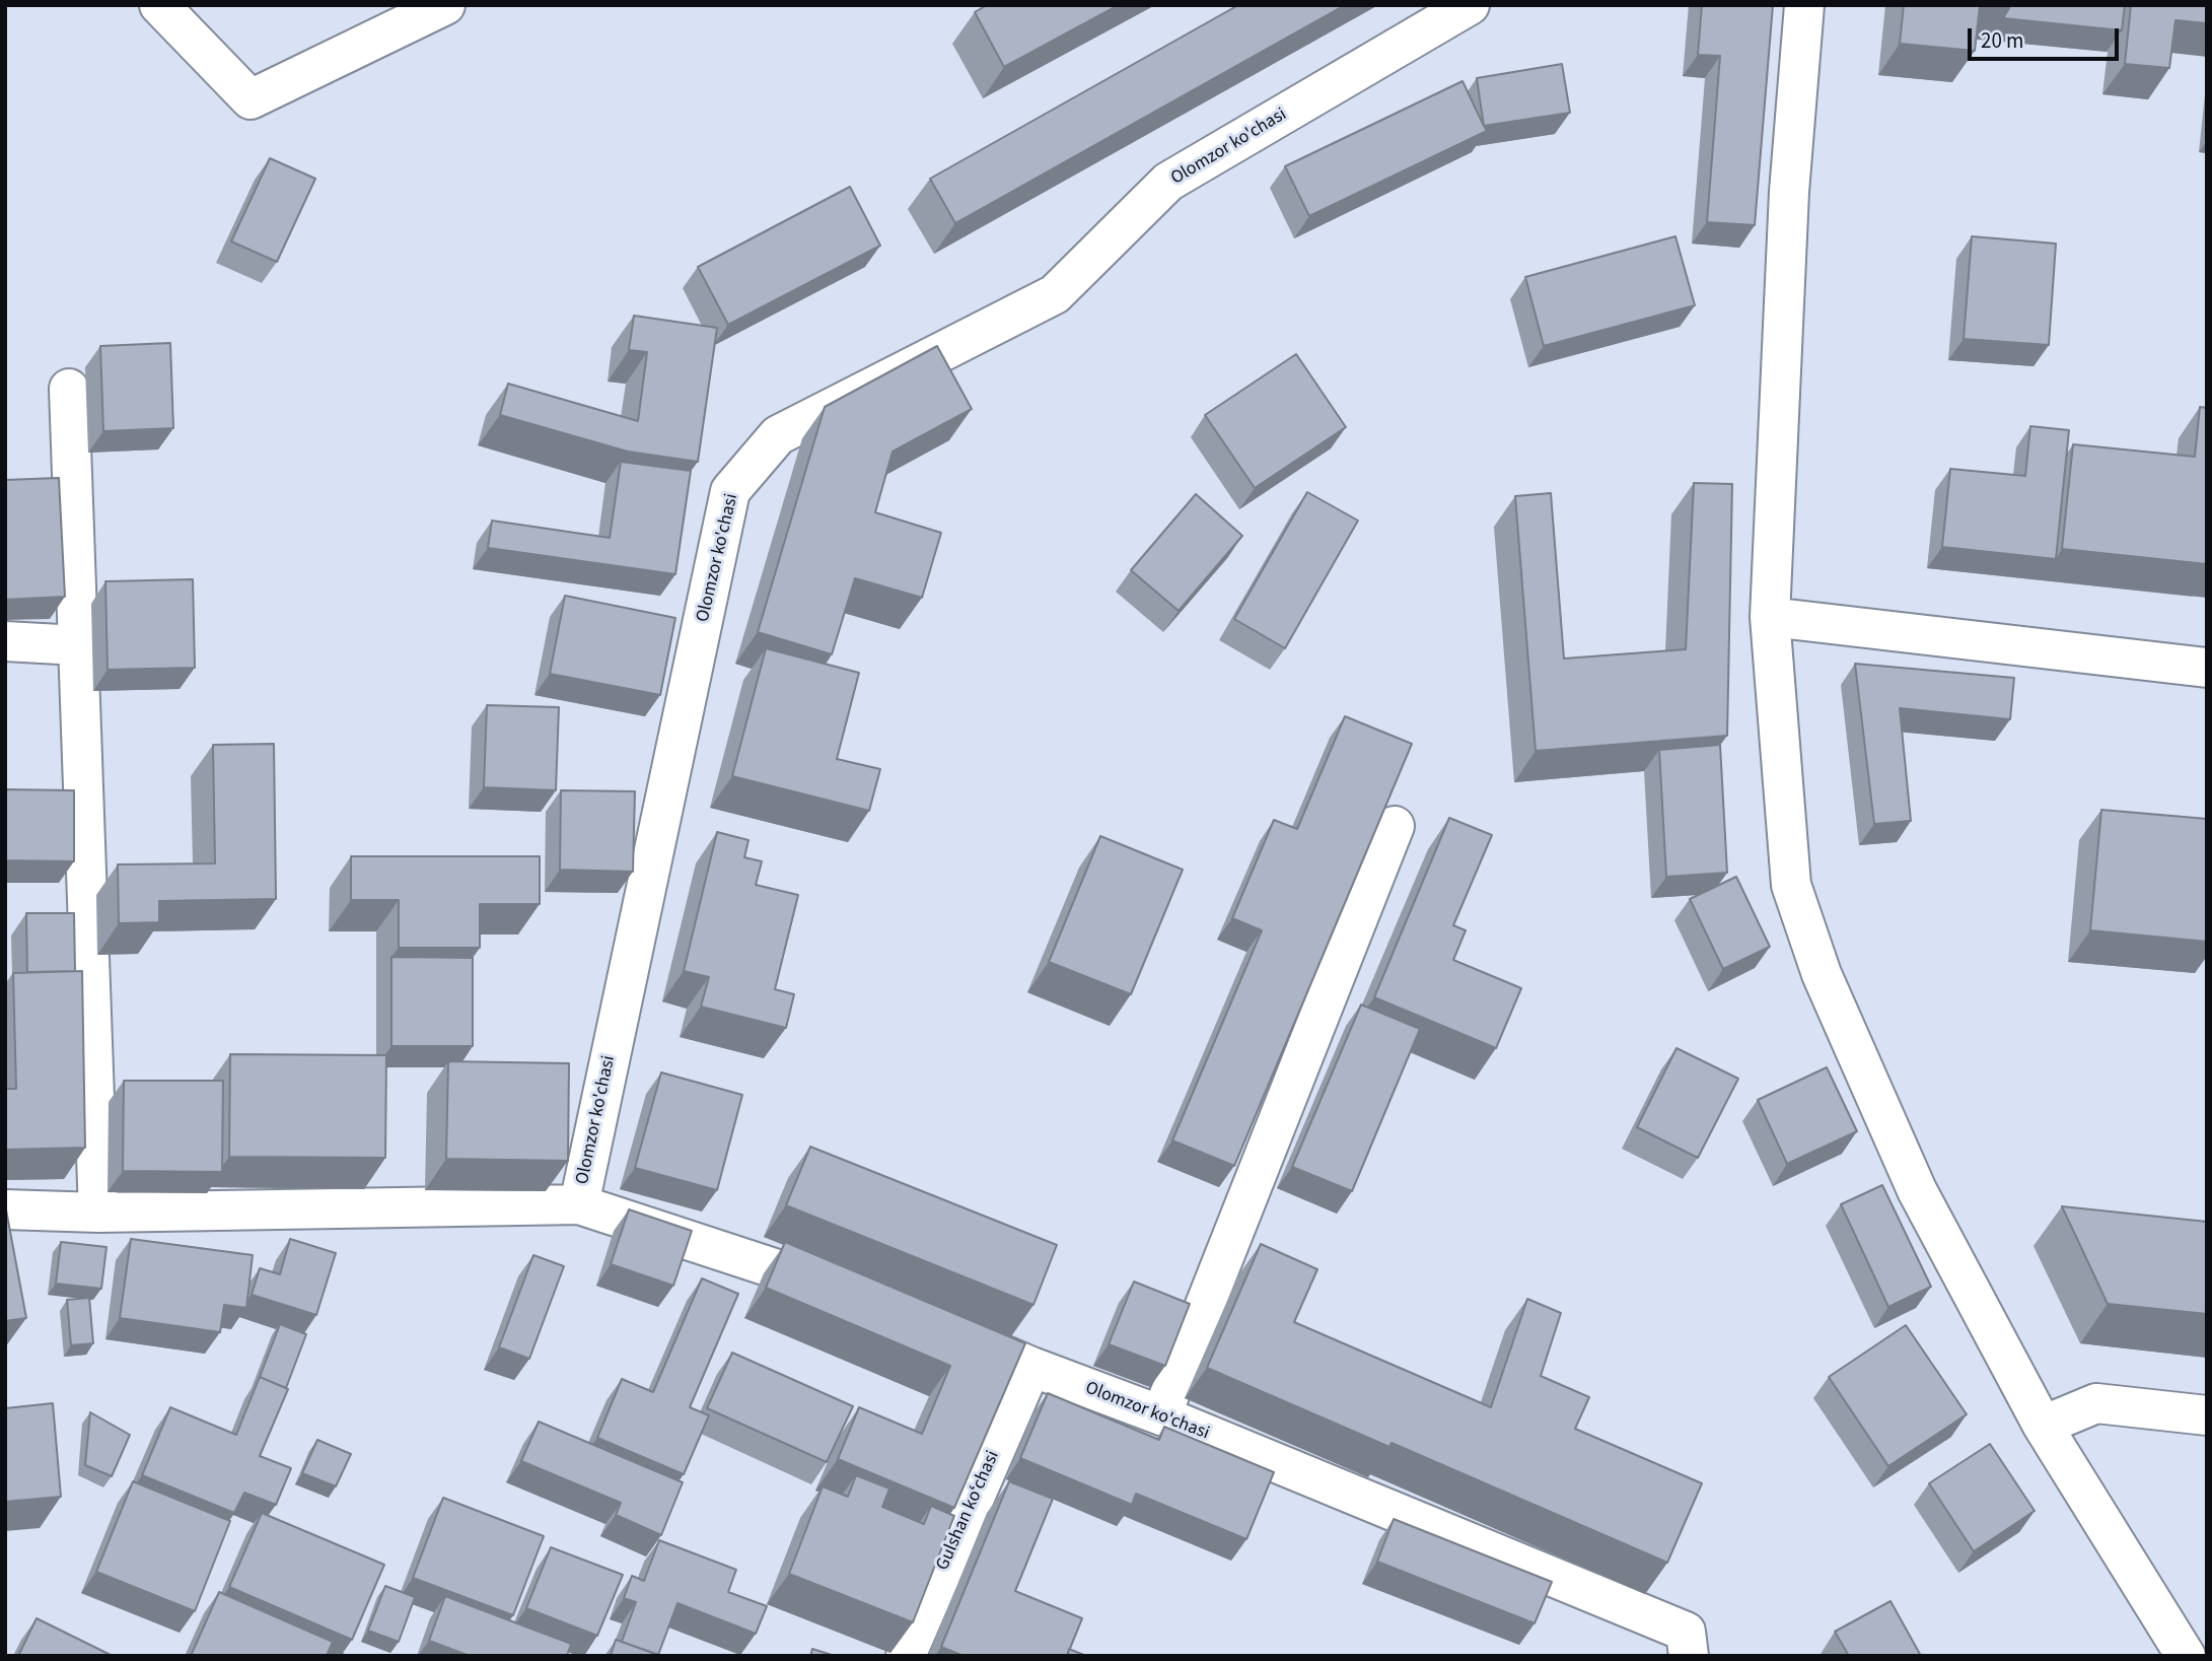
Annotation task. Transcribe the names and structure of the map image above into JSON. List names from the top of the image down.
{
  "streets": {
    "street": ["Olomzor ko'chasi", "Gulshan koʻchasi"]
  },
  "crossings": [
    ["Olomzor ko'chasi", "Gulshan koʻchasi"]
  ],
  "scale_bar": "20 m"
}
